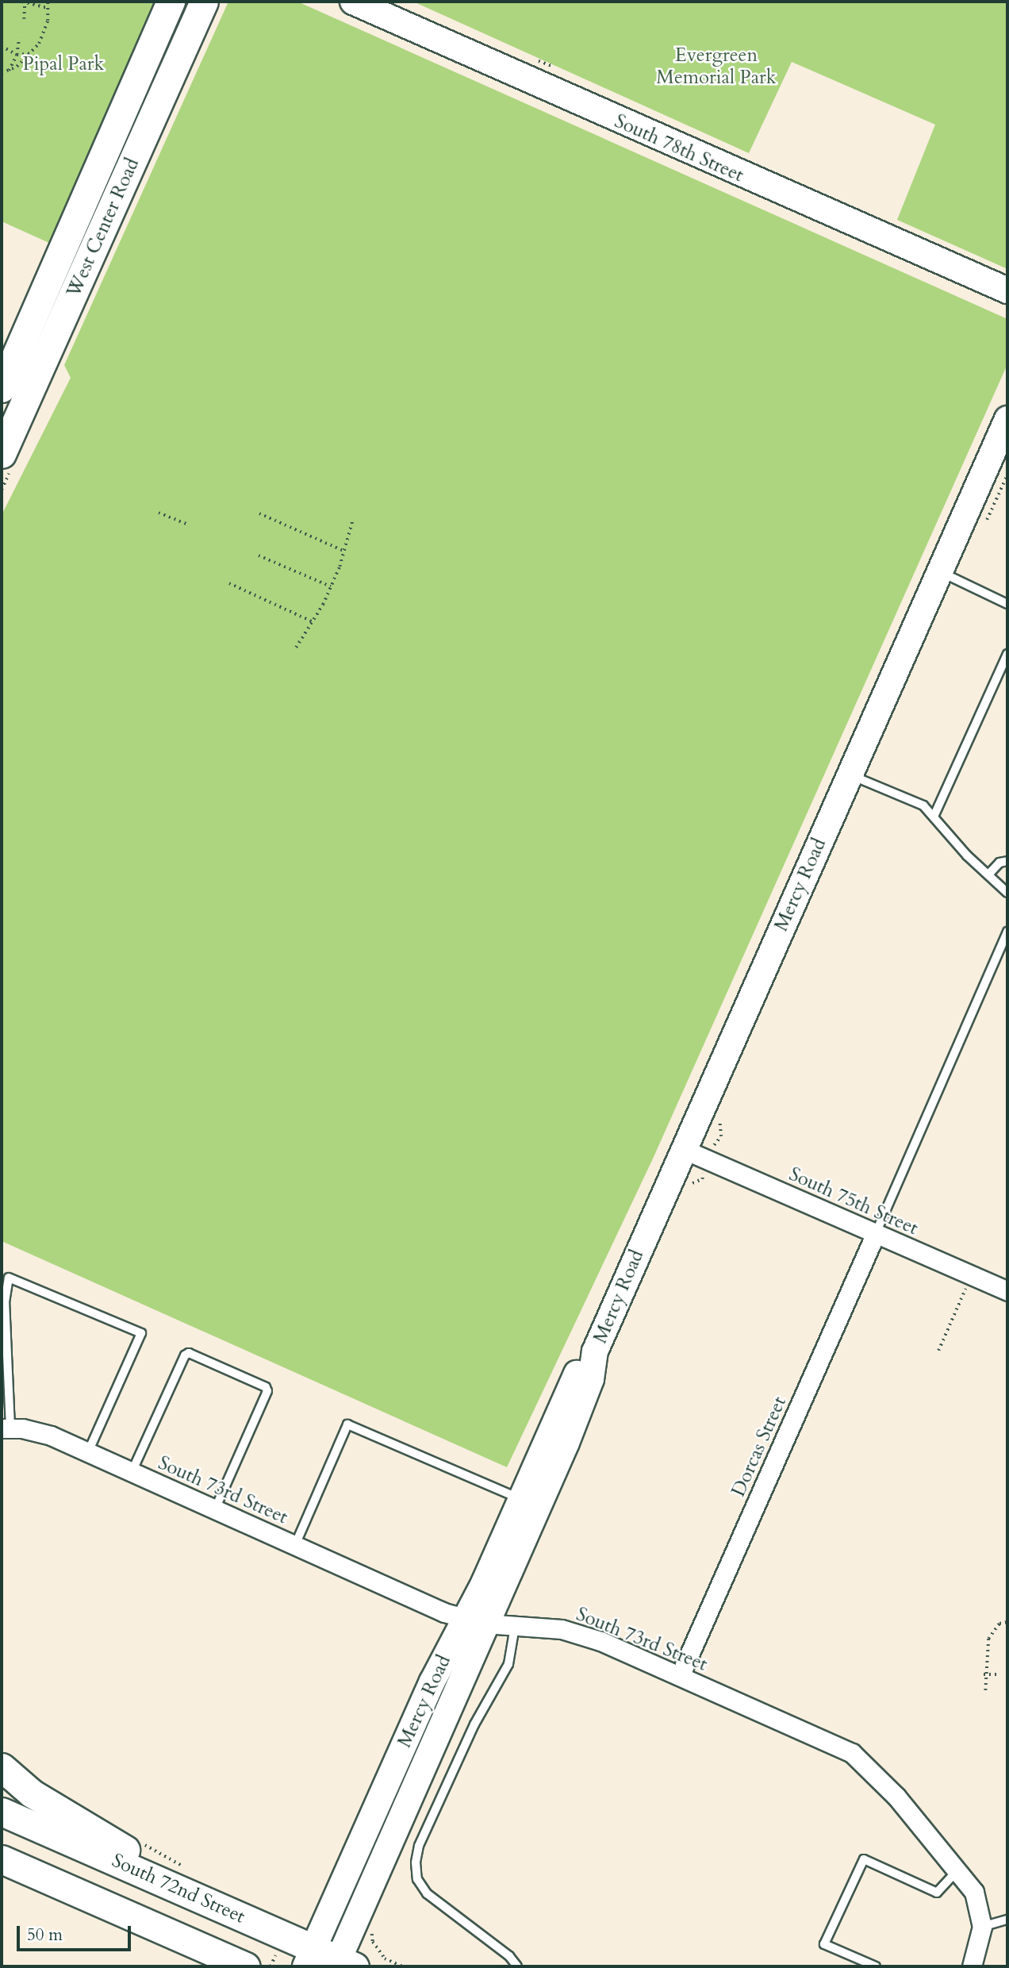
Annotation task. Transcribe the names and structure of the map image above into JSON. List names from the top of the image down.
{
  "streets": {
    "main road": [
      "South 78th Street",
      "West Center Road",
      "Mercy Road",
      "South 72nd Street"
    ],
    "street": ["South 75th Street", "Dorcas Street", "South 73rd Street"]
  },
  "crossings": [
    ["Mercy Road", "South 75th Street"],
    ["Mercy Road", "South 73rd Street"],
    ["Mercy Road", "South 72nd Street"],
    ["South 75th Street", "Dorcas Street"],
    ["Dorcas Street", "South 73rd Street"]
  ],
  "parks": ["Evergreen Memorial Park", "Pipal Park"],
  "scale_bar": "50 m"
}
